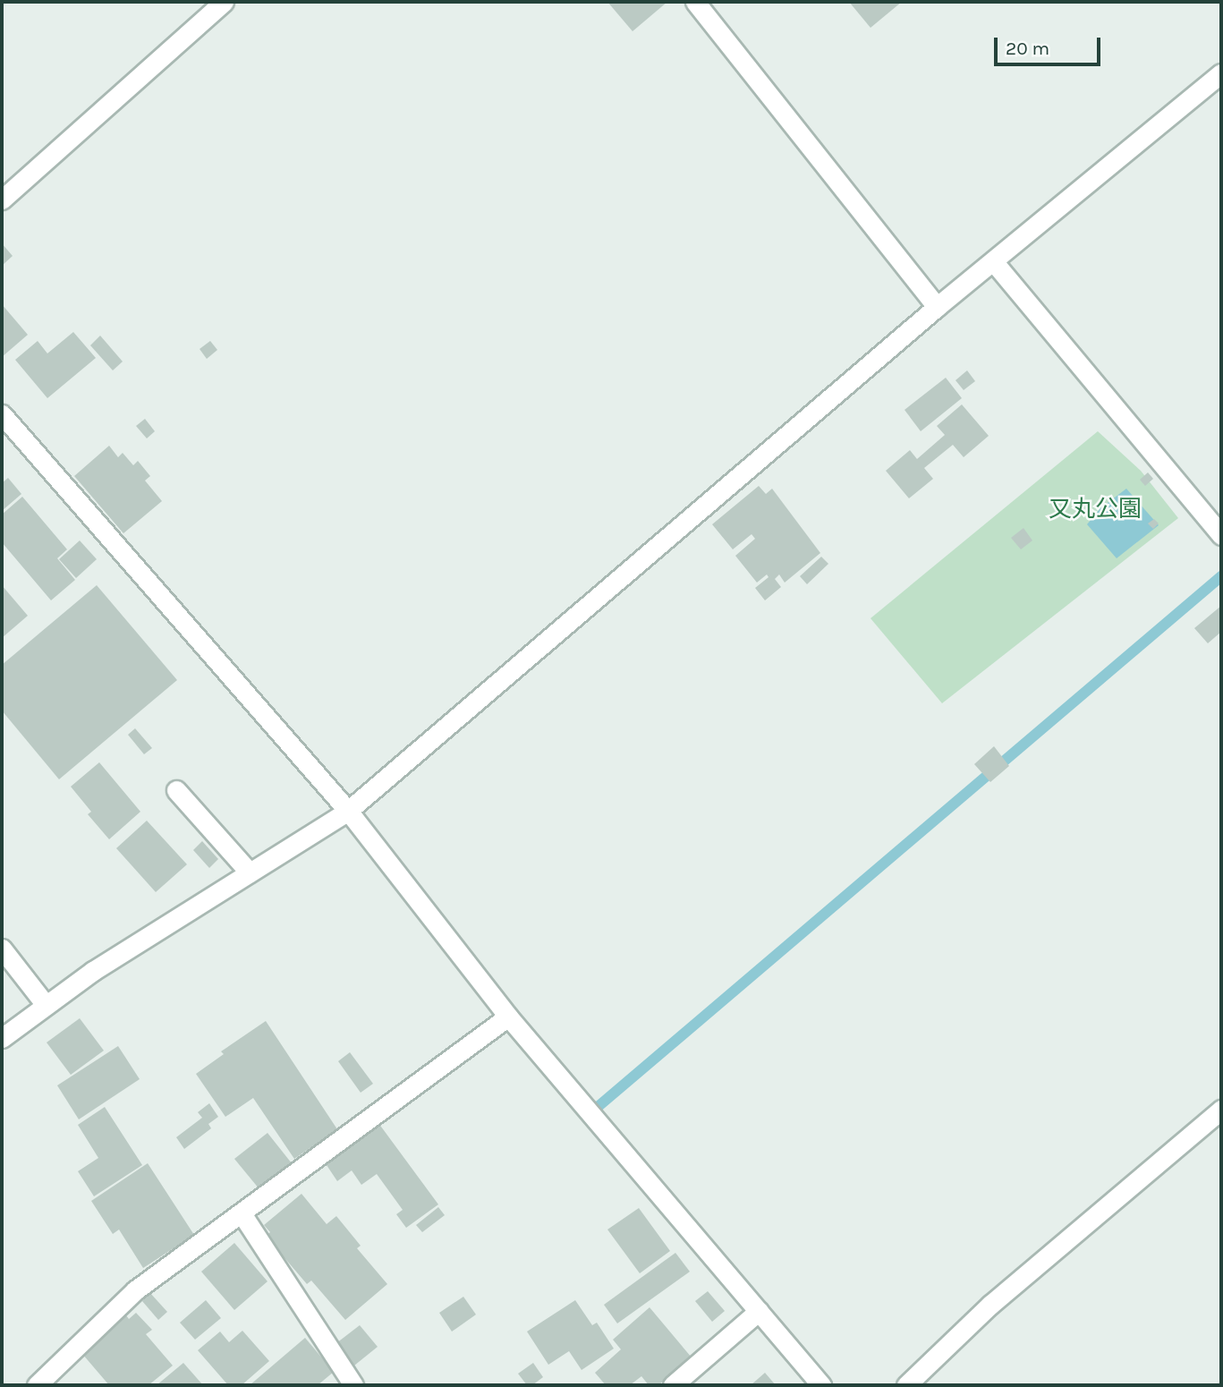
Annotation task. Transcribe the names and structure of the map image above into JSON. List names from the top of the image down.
{
  "parks": ["又丸公園"],
  "scale_bar": "20 m"
}
